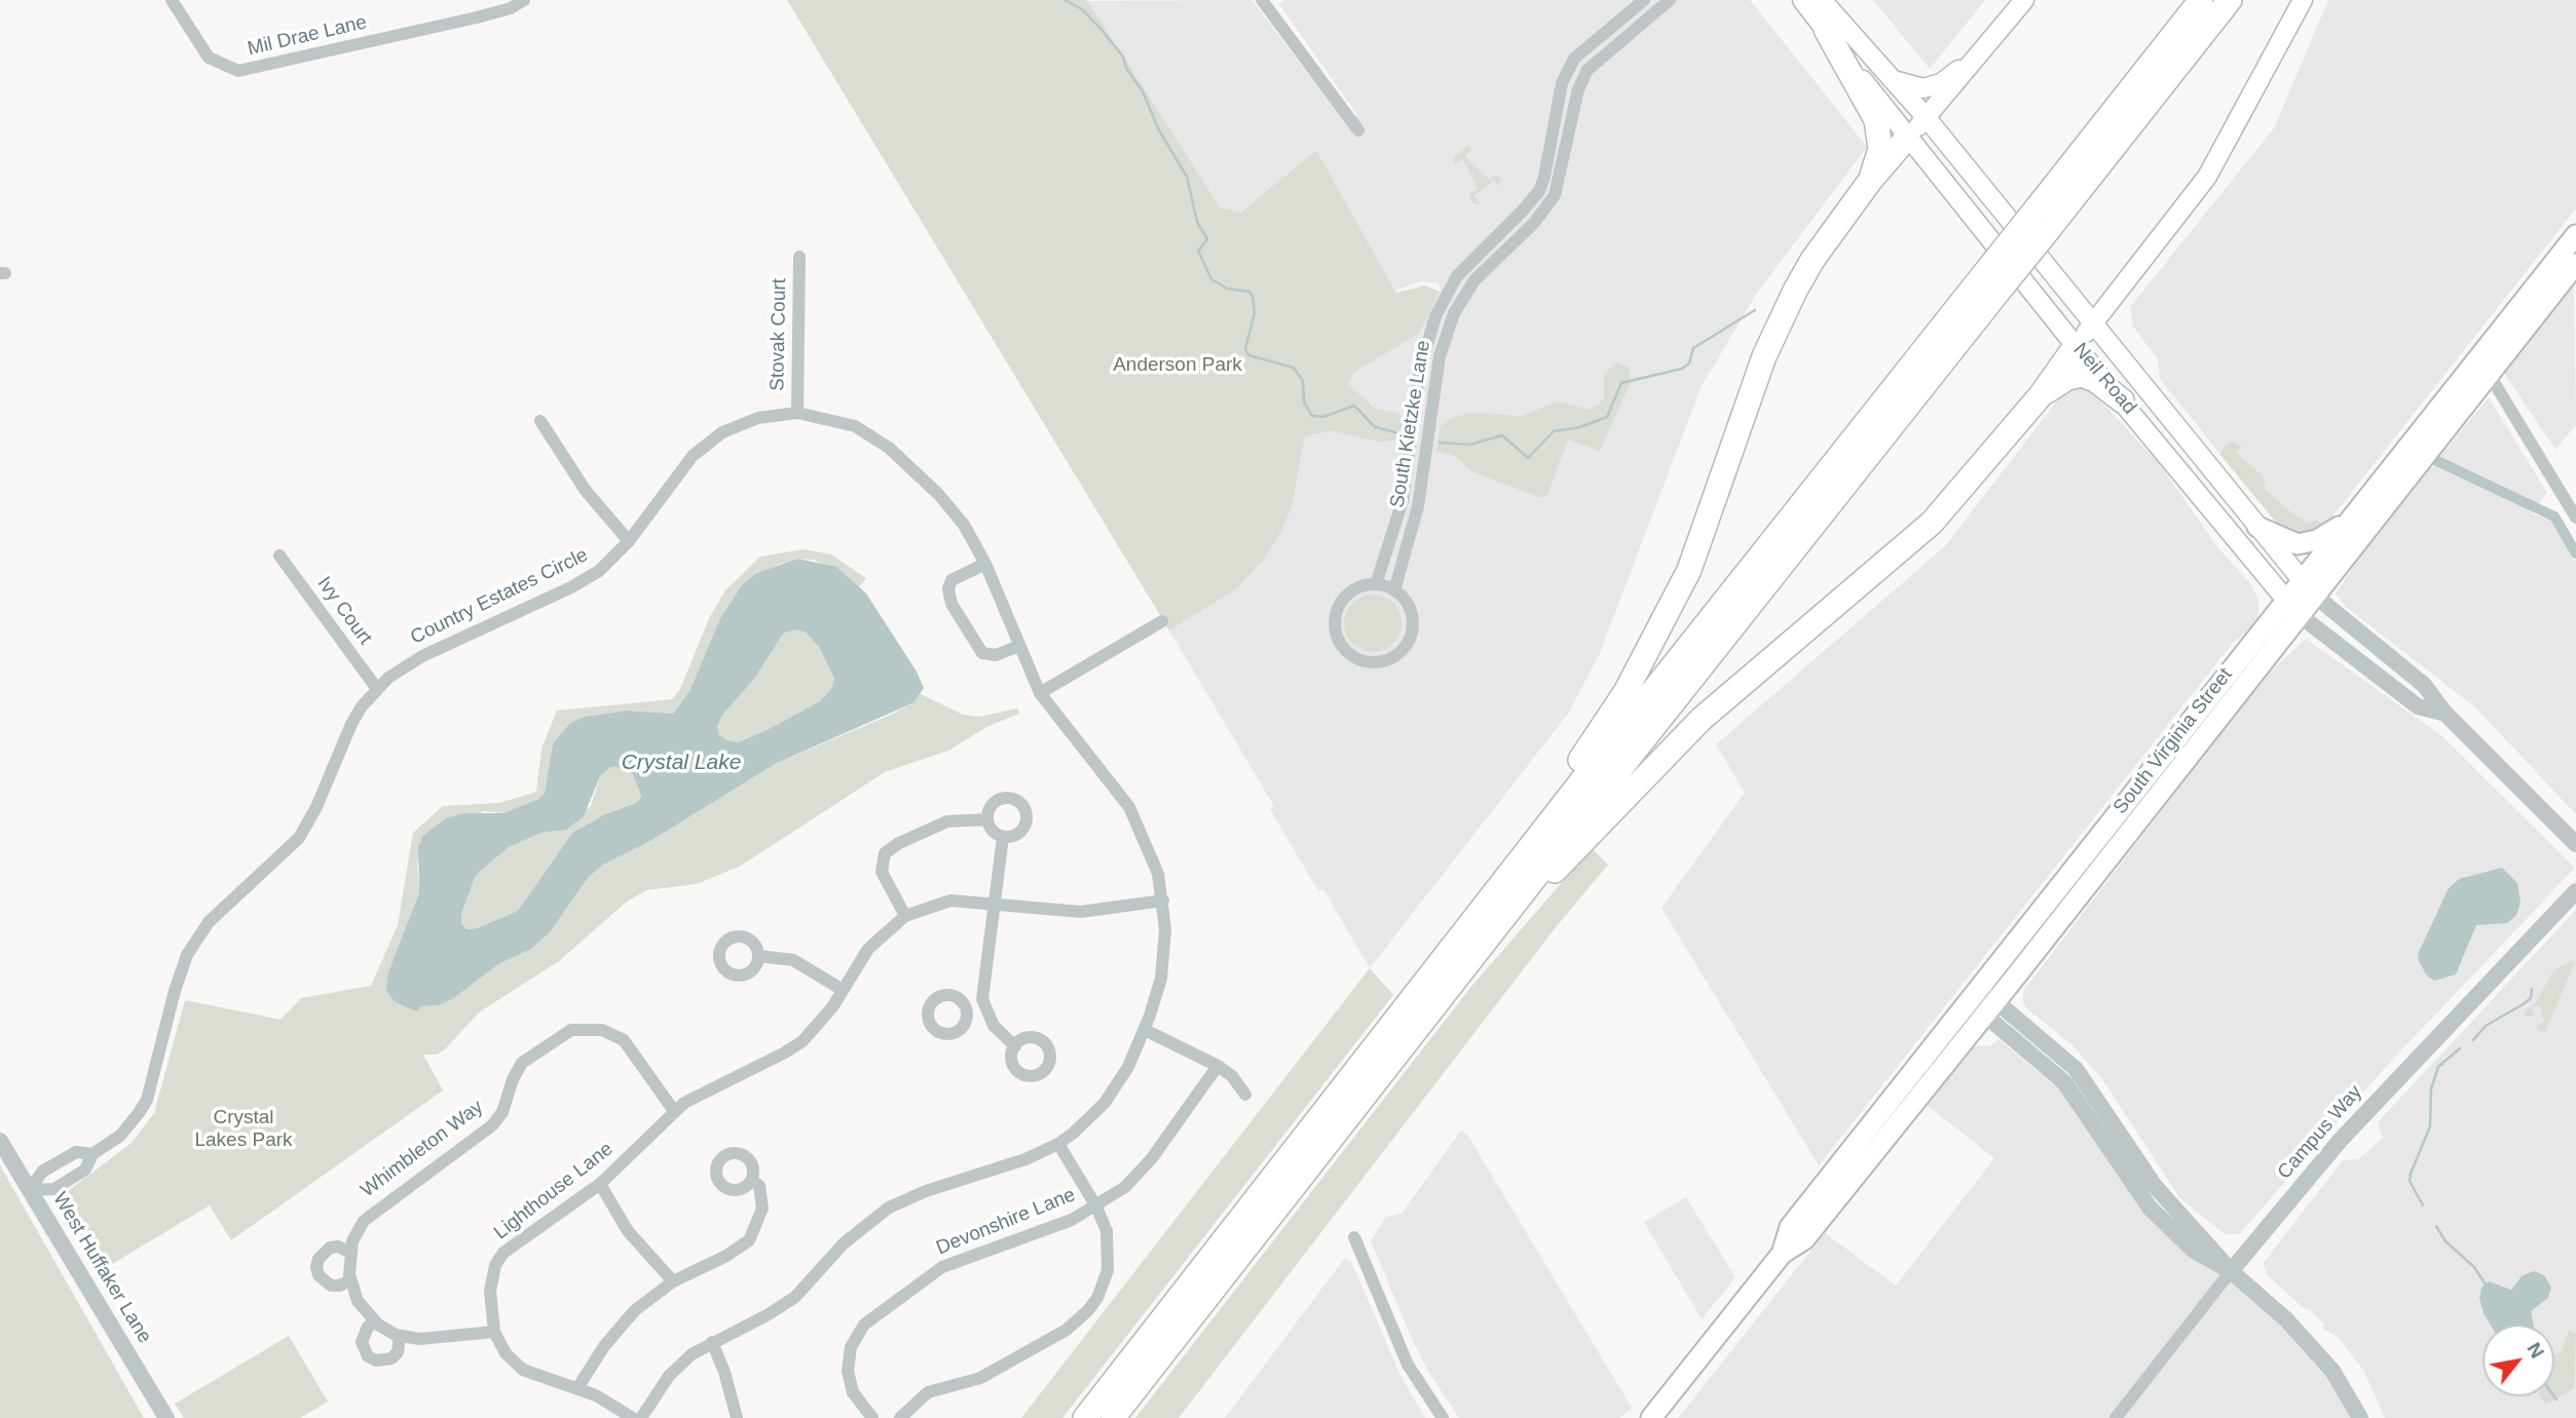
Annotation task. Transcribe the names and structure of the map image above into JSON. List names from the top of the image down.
{
  "streets": {
    "main road": ["Neil Road", "South Virginia Street"],
    "street": [
      "Mil Drae Lane",
      "Stovak Court",
      "South Kietzke Lane",
      "Country Estates Circle",
      "Ivy Court",
      "Campus Way",
      "Whimbleton Way",
      "Lighthouse Lane",
      "Devonshire Lane",
      "West Huffaker Lane"
    ]
  },
  "crossings": [
    ["Stovak Court", "Country Estates Circle"],
    ["Neil Road", "South Virginia Street"],
    ["Country Estates Circle", "Ivy Court"],
    ["Country Estates Circle", "Lighthouse Lane"],
    ["Country Estates Circle", "West Huffaker Lane"],
    ["Whimbleton Way", "Lighthouse Lane"]
  ],
  "water": ["Crystal Lake"],
  "parks": ["Anderson Park", "Crystal Lakes Park"],
  "north": "top right"
}
